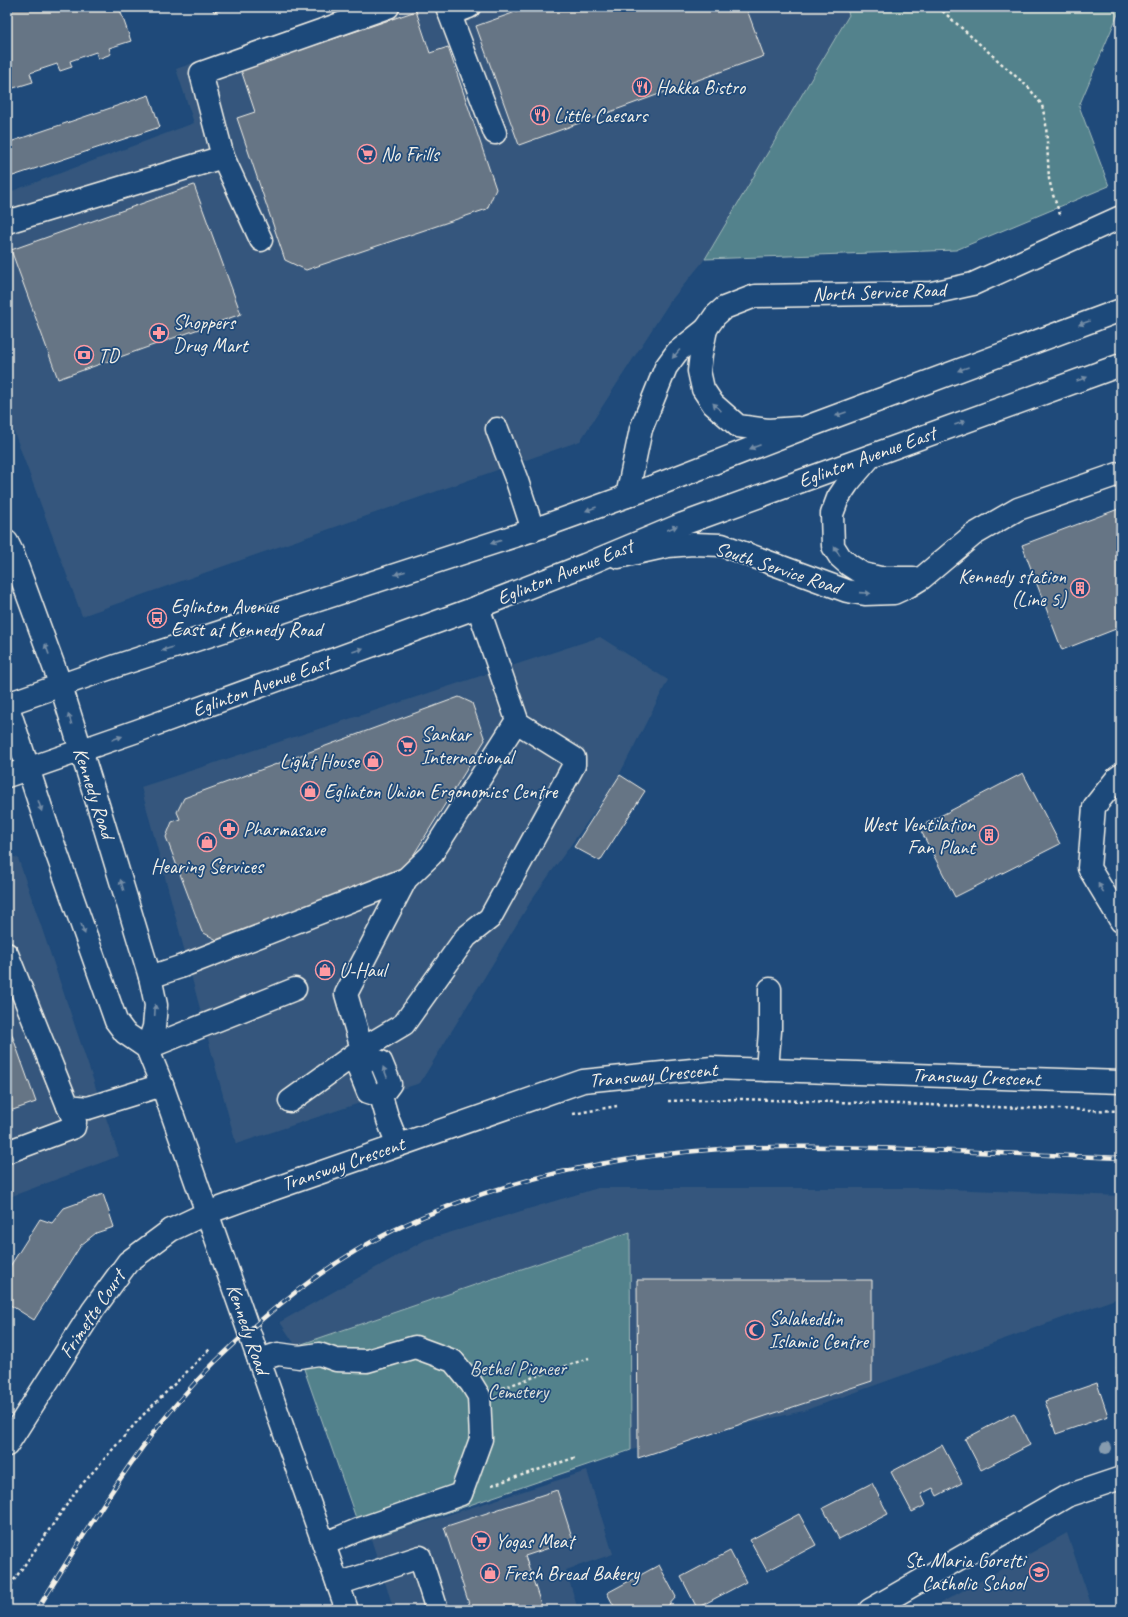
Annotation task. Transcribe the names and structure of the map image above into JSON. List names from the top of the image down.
{
  "streets": {
    "main road": [
      "North Service Road",
      "Eglinton Avenue East",
      "South Service Road",
      "Kennedy Road",
      "Transway Crescent",
      "Frimette Court"
    ]
  },
  "crossings": [
    ["Eglinton Avenue East", "South Service Road"],
    ["Eglinton Avenue East", "Kennedy Road"],
    ["Kennedy Road", "Transway Crescent"],
    ["Kennedy Road", "Frimette Court"],
    ["Transway Crescent", "Frimette Court"]
  ],
  "parks": ["Bethel Pioneer Cemetery"],
  "places": {
    "restaurant": ["Hakka Bistro", "Little Caesars"],
    "supermarket": ["No Frills", "Sankar International", "Yogas Meat"],
    "pharmacy": ["Shoppers Drug Mart", "Pharmasave"],
    "bank": ["TD"],
    "building": ["Kennedy station (Line 5)", "West Ventilation Fan Plant"],
    "bus stop": ["Eglinton Avenue East at Kennedy Road"],
    "shop": [
      "Light House",
      "Eglinton Union Ergonomics Centre",
      "Hearing Services",
      "U-Haul",
      "Fresh Bread Bakery"
    ],
    "mosque": ["Salaheddin Islamic Centre"],
    "school or university": ["St. Maria Goretti Catholic School"]
  }
}
